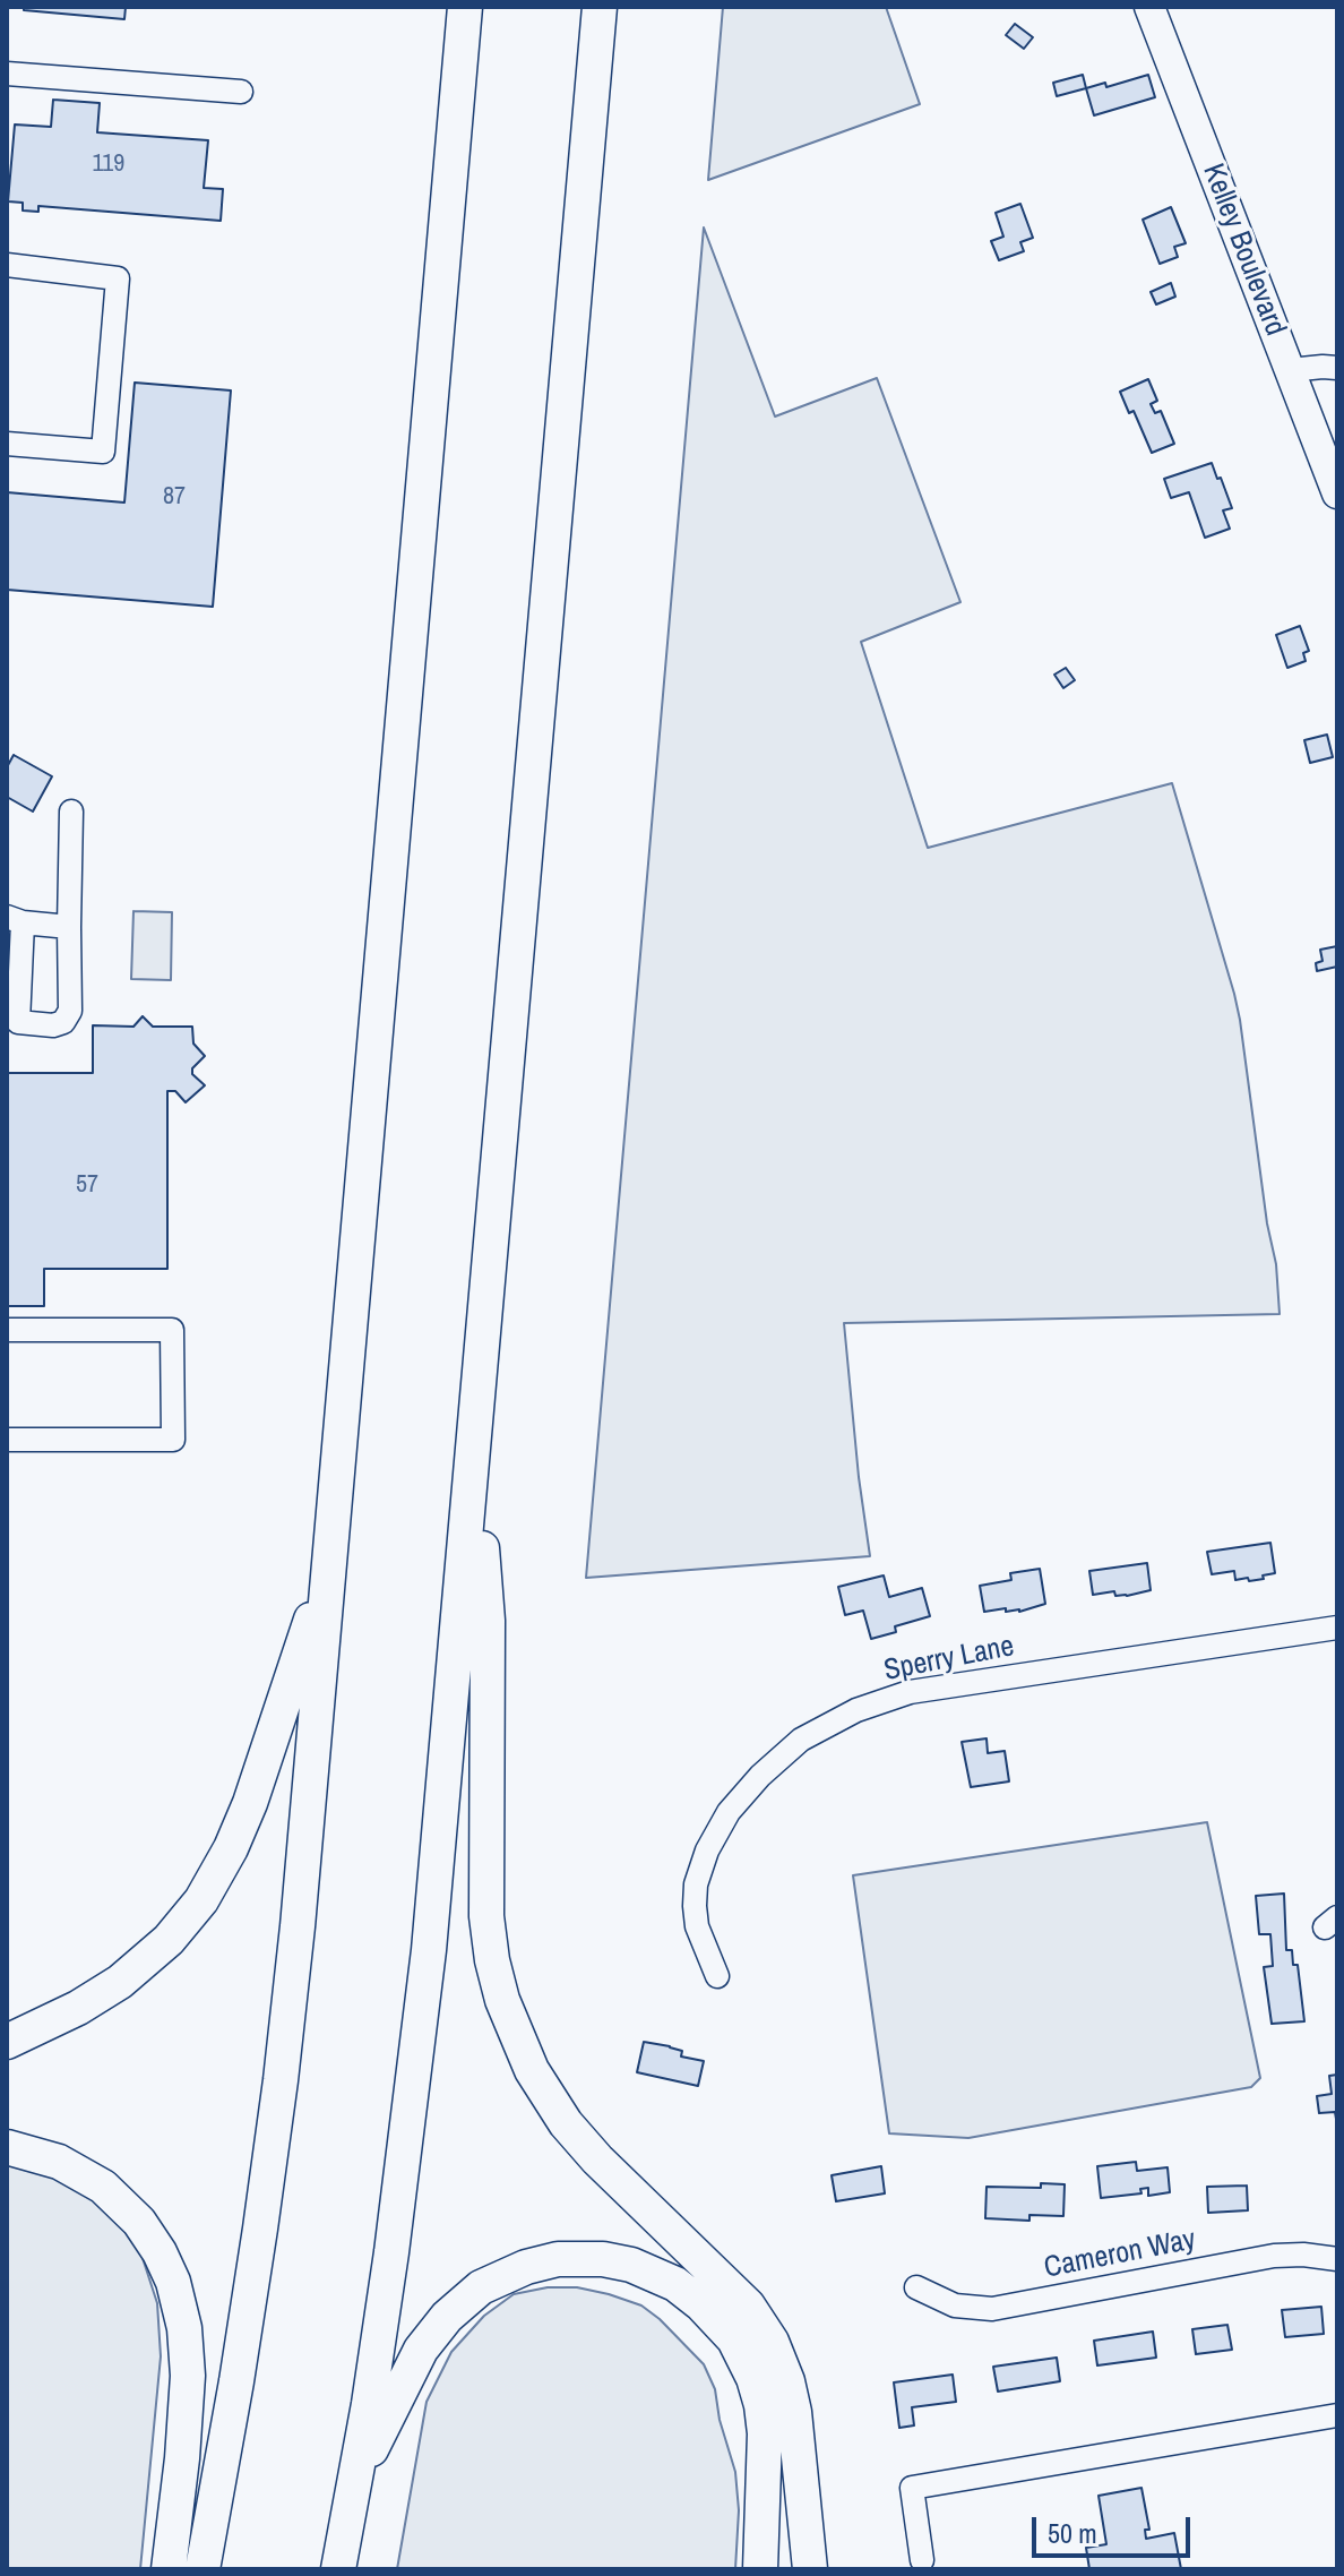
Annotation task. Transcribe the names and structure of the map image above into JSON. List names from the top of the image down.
{
  "streets": {
    "main road": ["Kelley Boulevard"],
    "street": ["Sperry Lane", "Cameron Way"]
  },
  "house_numbers": ["119", "87", "57"],
  "scale_bar": "50 m"
}
